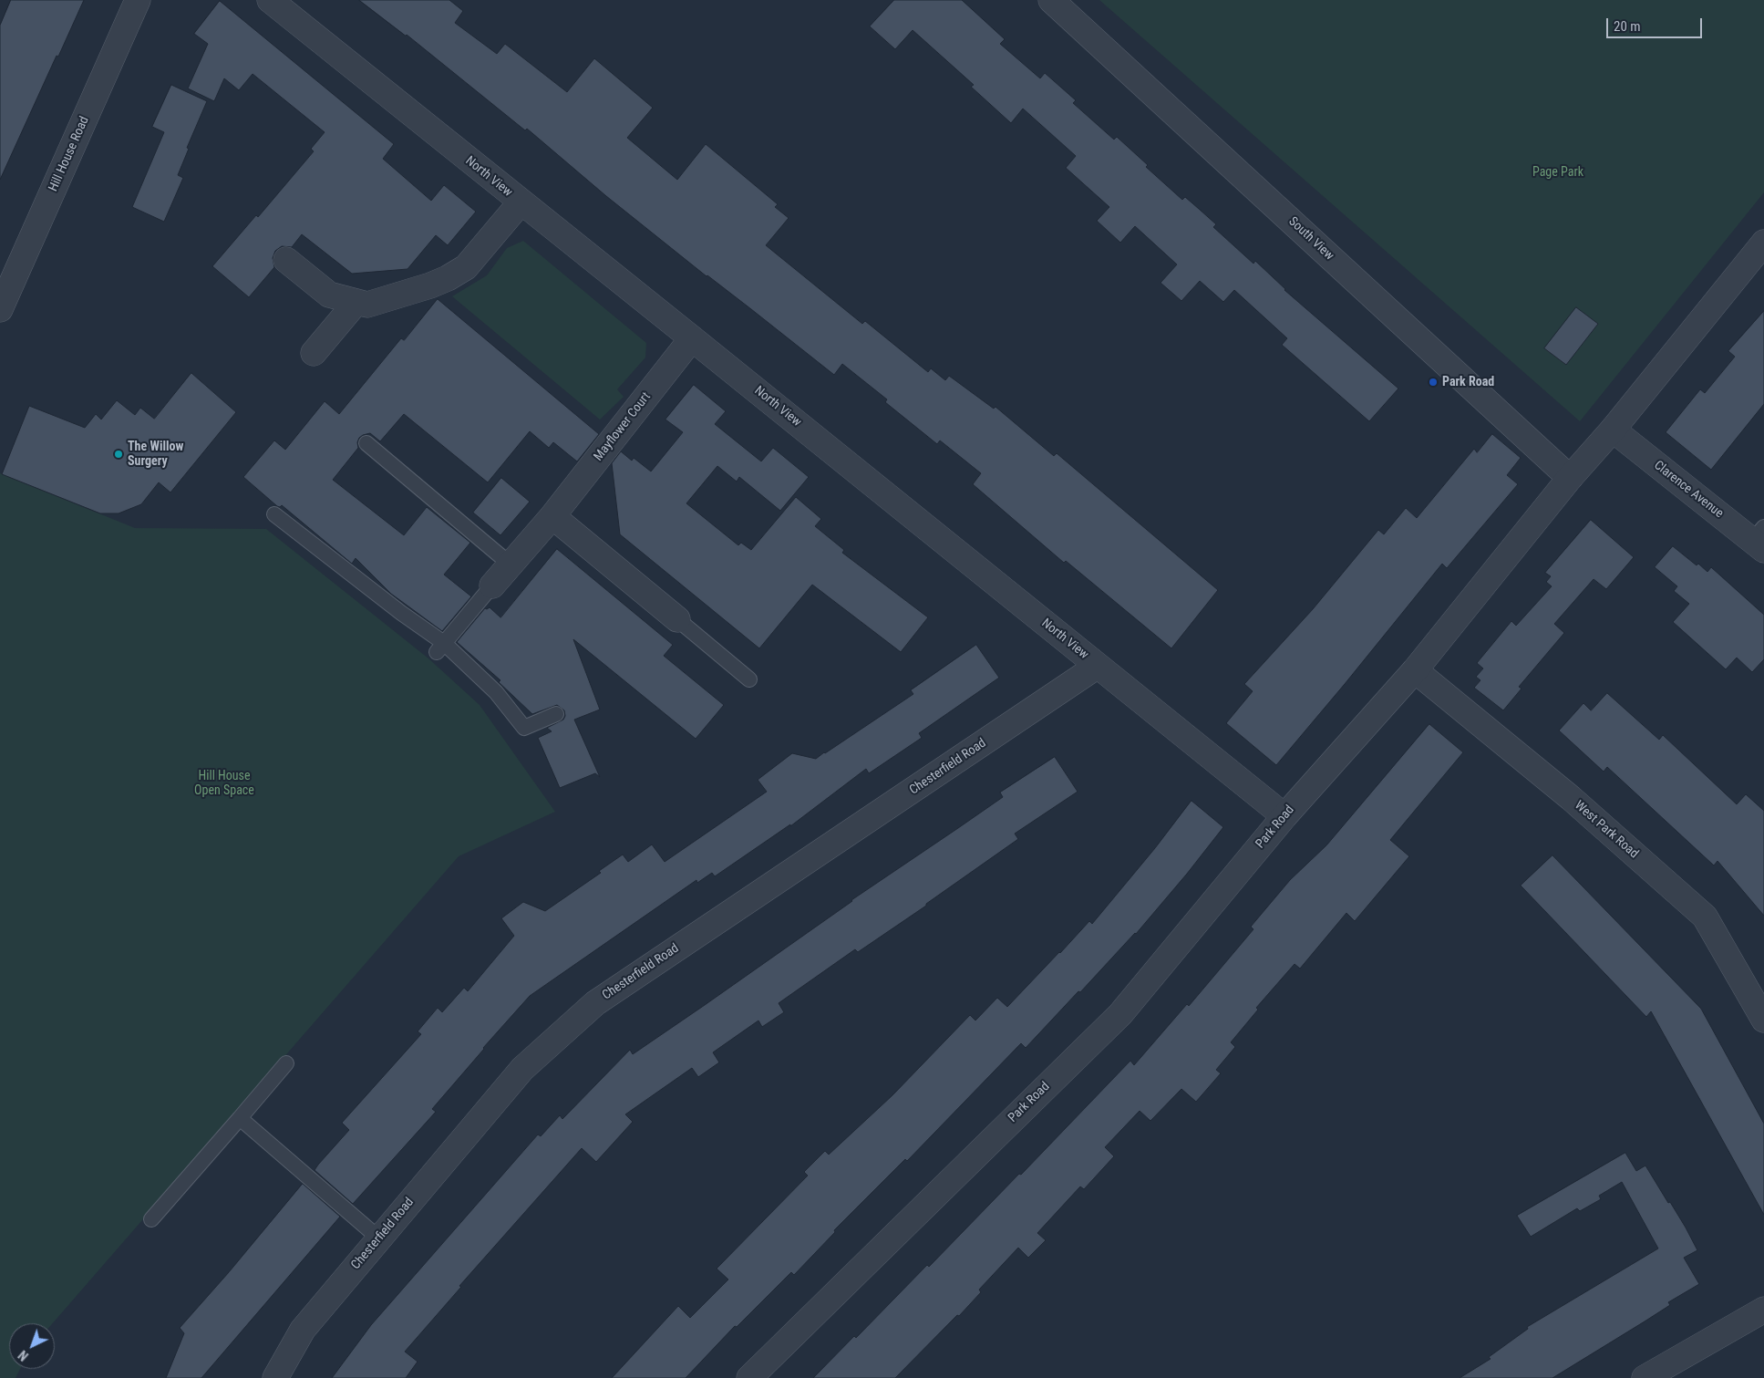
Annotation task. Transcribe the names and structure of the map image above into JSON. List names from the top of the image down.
{
  "streets": {
    "street": [
      "Hill House Road",
      "North View",
      "South View",
      "Mayflower Court",
      "Clarence Avenue",
      "Chesterfield Road",
      "Park Road",
      "West Park Road"
    ]
  },
  "crossings": [
    ["North View", "Mayflower Court"],
    ["North View", "Chesterfield Road"],
    ["North View", "Park Road"],
    ["South View", "Park Road"],
    ["Clarence Avenue", "Park Road"],
    ["Park Road", "West Park Road"]
  ],
  "parks": ["Page Park", "Hill House Open Space"],
  "places": ["Park Road", "The Willow Surgery"],
  "scale_bar": "20 m",
  "north": "bottom left"
}
